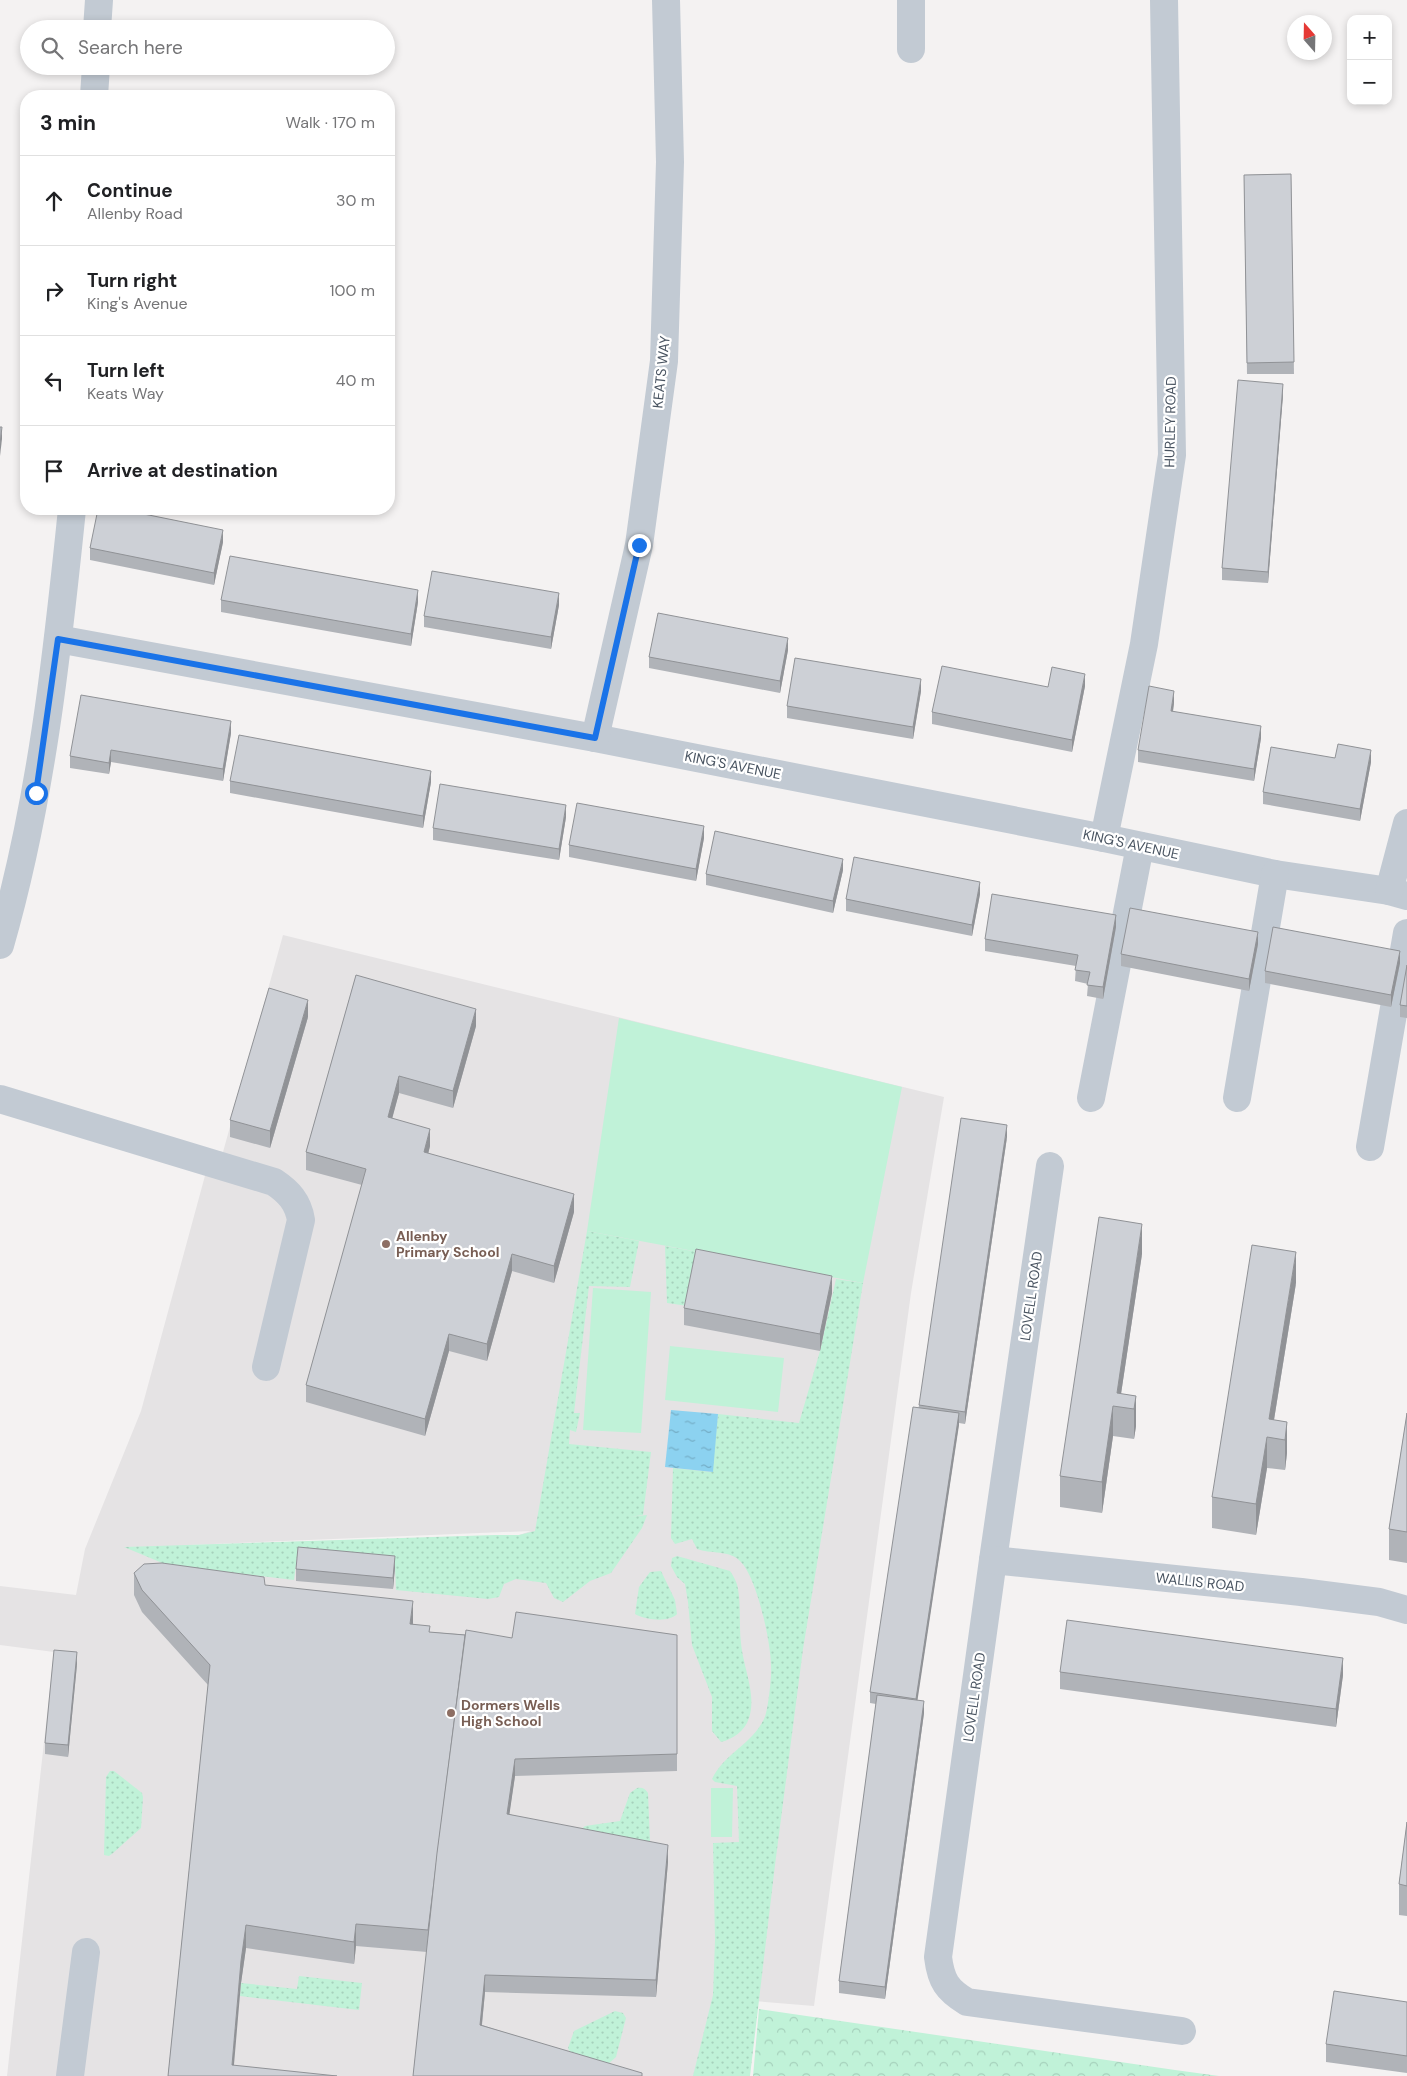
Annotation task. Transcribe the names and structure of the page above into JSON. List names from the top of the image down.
{
  "streets": {
    "street": [
      "KEATS WAY",
      "HURLEY ROAD",
      "KING'S AVENUE",
      "LOVELL ROAD",
      "WALLIS ROAD"
    ]
  },
  "crossings": [
    ["KEATS WAY", "KING'S AVENUE"],
    ["HURLEY ROAD", "KING'S AVENUE"],
    ["LOVELL ROAD", "WALLIS ROAD"]
  ],
  "places": ["Allenby Primary School", "Dormers Wells High School"],
  "north": "top",
  "page": {
    "map_buttons": ["+", "−"],
    "search": "Search here",
    "heading": ["3 min", "Walk · 170 m"],
    "list": [
      ["Continue", "Allenby Road", "30 m"],
      ["Turn right", "King's Avenue", "100 m"],
      ["Turn left", "Keats Way", "40 m"],
      "Arrive at destination"
    ]
  }
}
